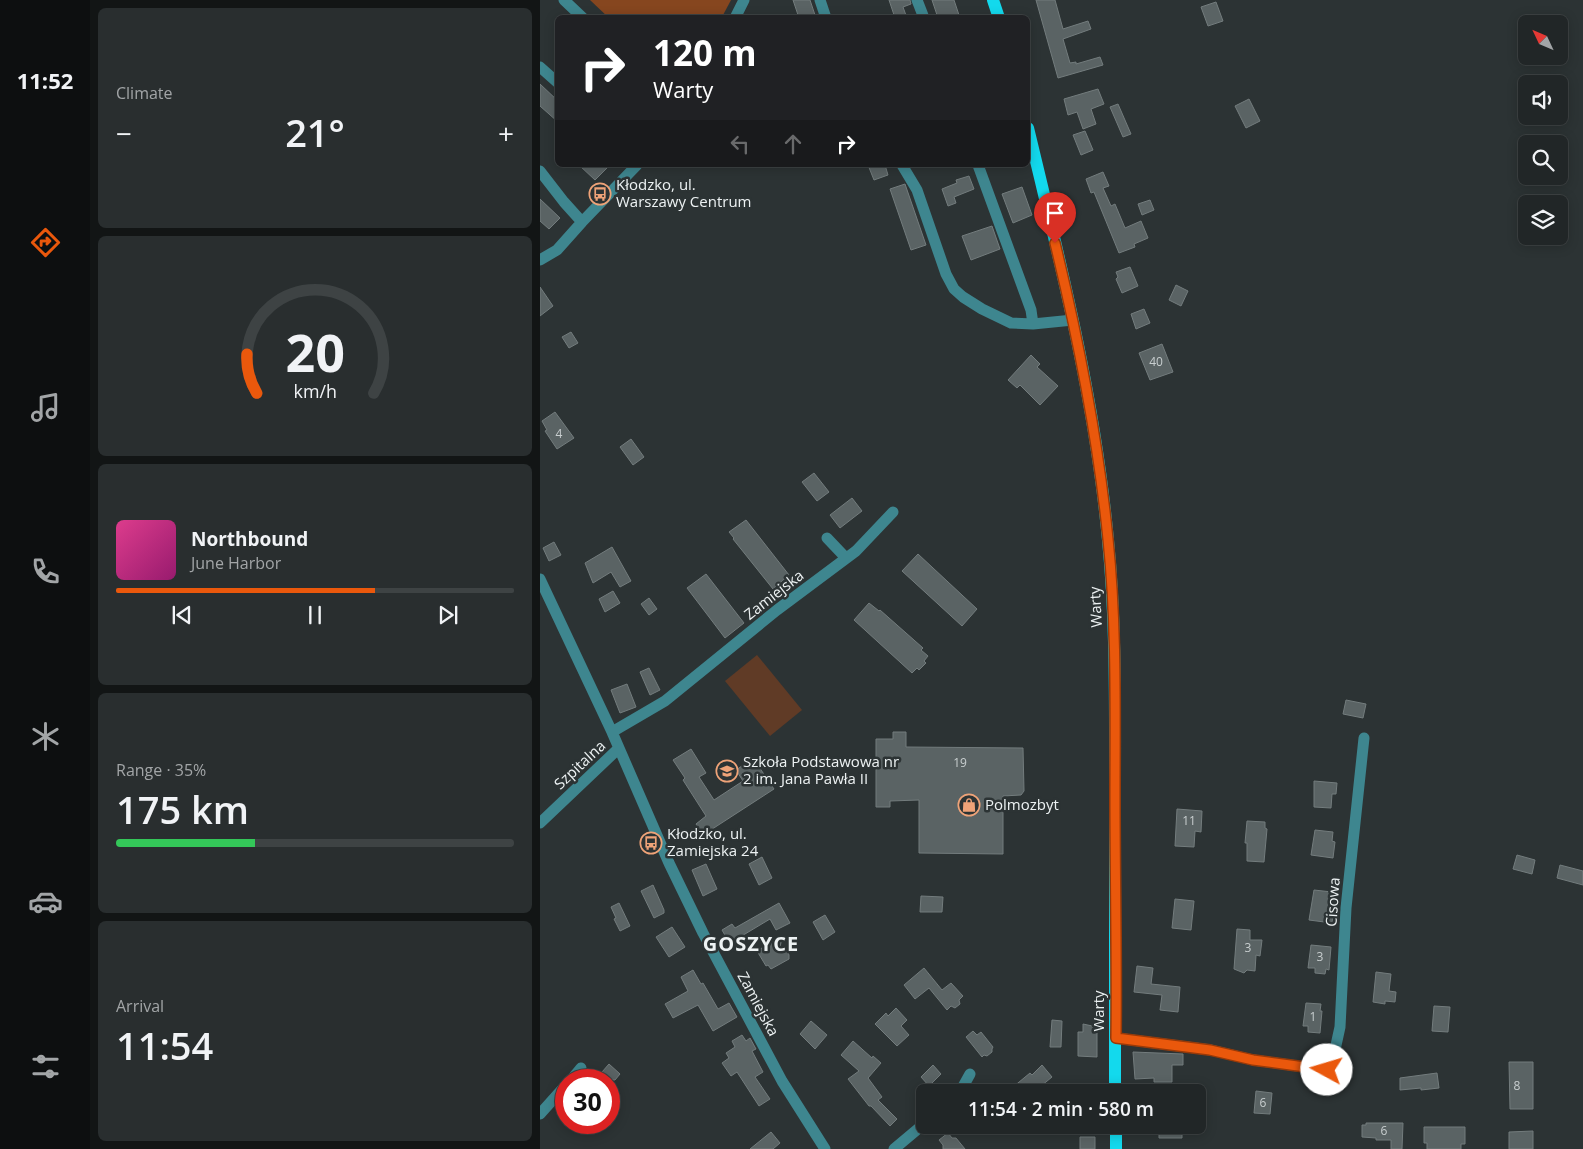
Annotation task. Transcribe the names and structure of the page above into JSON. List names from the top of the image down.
{
  "streets": {
    "main road": ["Warty"],
    "street": ["Zamiejska", "Szpitalna", "Cisowa"]
  },
  "crossings": [
    ["Zamiejska", "Szpitalna"],
    ["Warty", "Cisowa"]
  ],
  "districts": ["GOSZYCE"],
  "places": {
    "bus stop": ["Kłodzko, ul. Warszawy Centrum", "Kłodzko, ul. Zamiejska 24"],
    "school or university": ["Szkoła Podstawowa nr 2 im. Jana Pawła II"],
    "shop": ["Polmozbyt"]
  },
  "house_numbers": [
    "40",
    "4",
    "19",
    "11",
    "3",
    "3",
    "1",
    "8",
    "6",
    "6"
  ],
  "north": "top left",
  "page": {
    "tabs": "11:52",
    "tile": [
      "Climate",
      ["Range · 35%", "175 km"],
      ["Arrival", "11:54"]
    ],
    "turn": ["120 m", "Warty"],
    "heat": ["−", "21°", "+"],
    "song": ["Northbound", "June Harbor"],
    "limit": "30",
    "trip": "11:54 · 2 min · 580 m",
    "gauge": ["20", "km/h"]
  }
}
